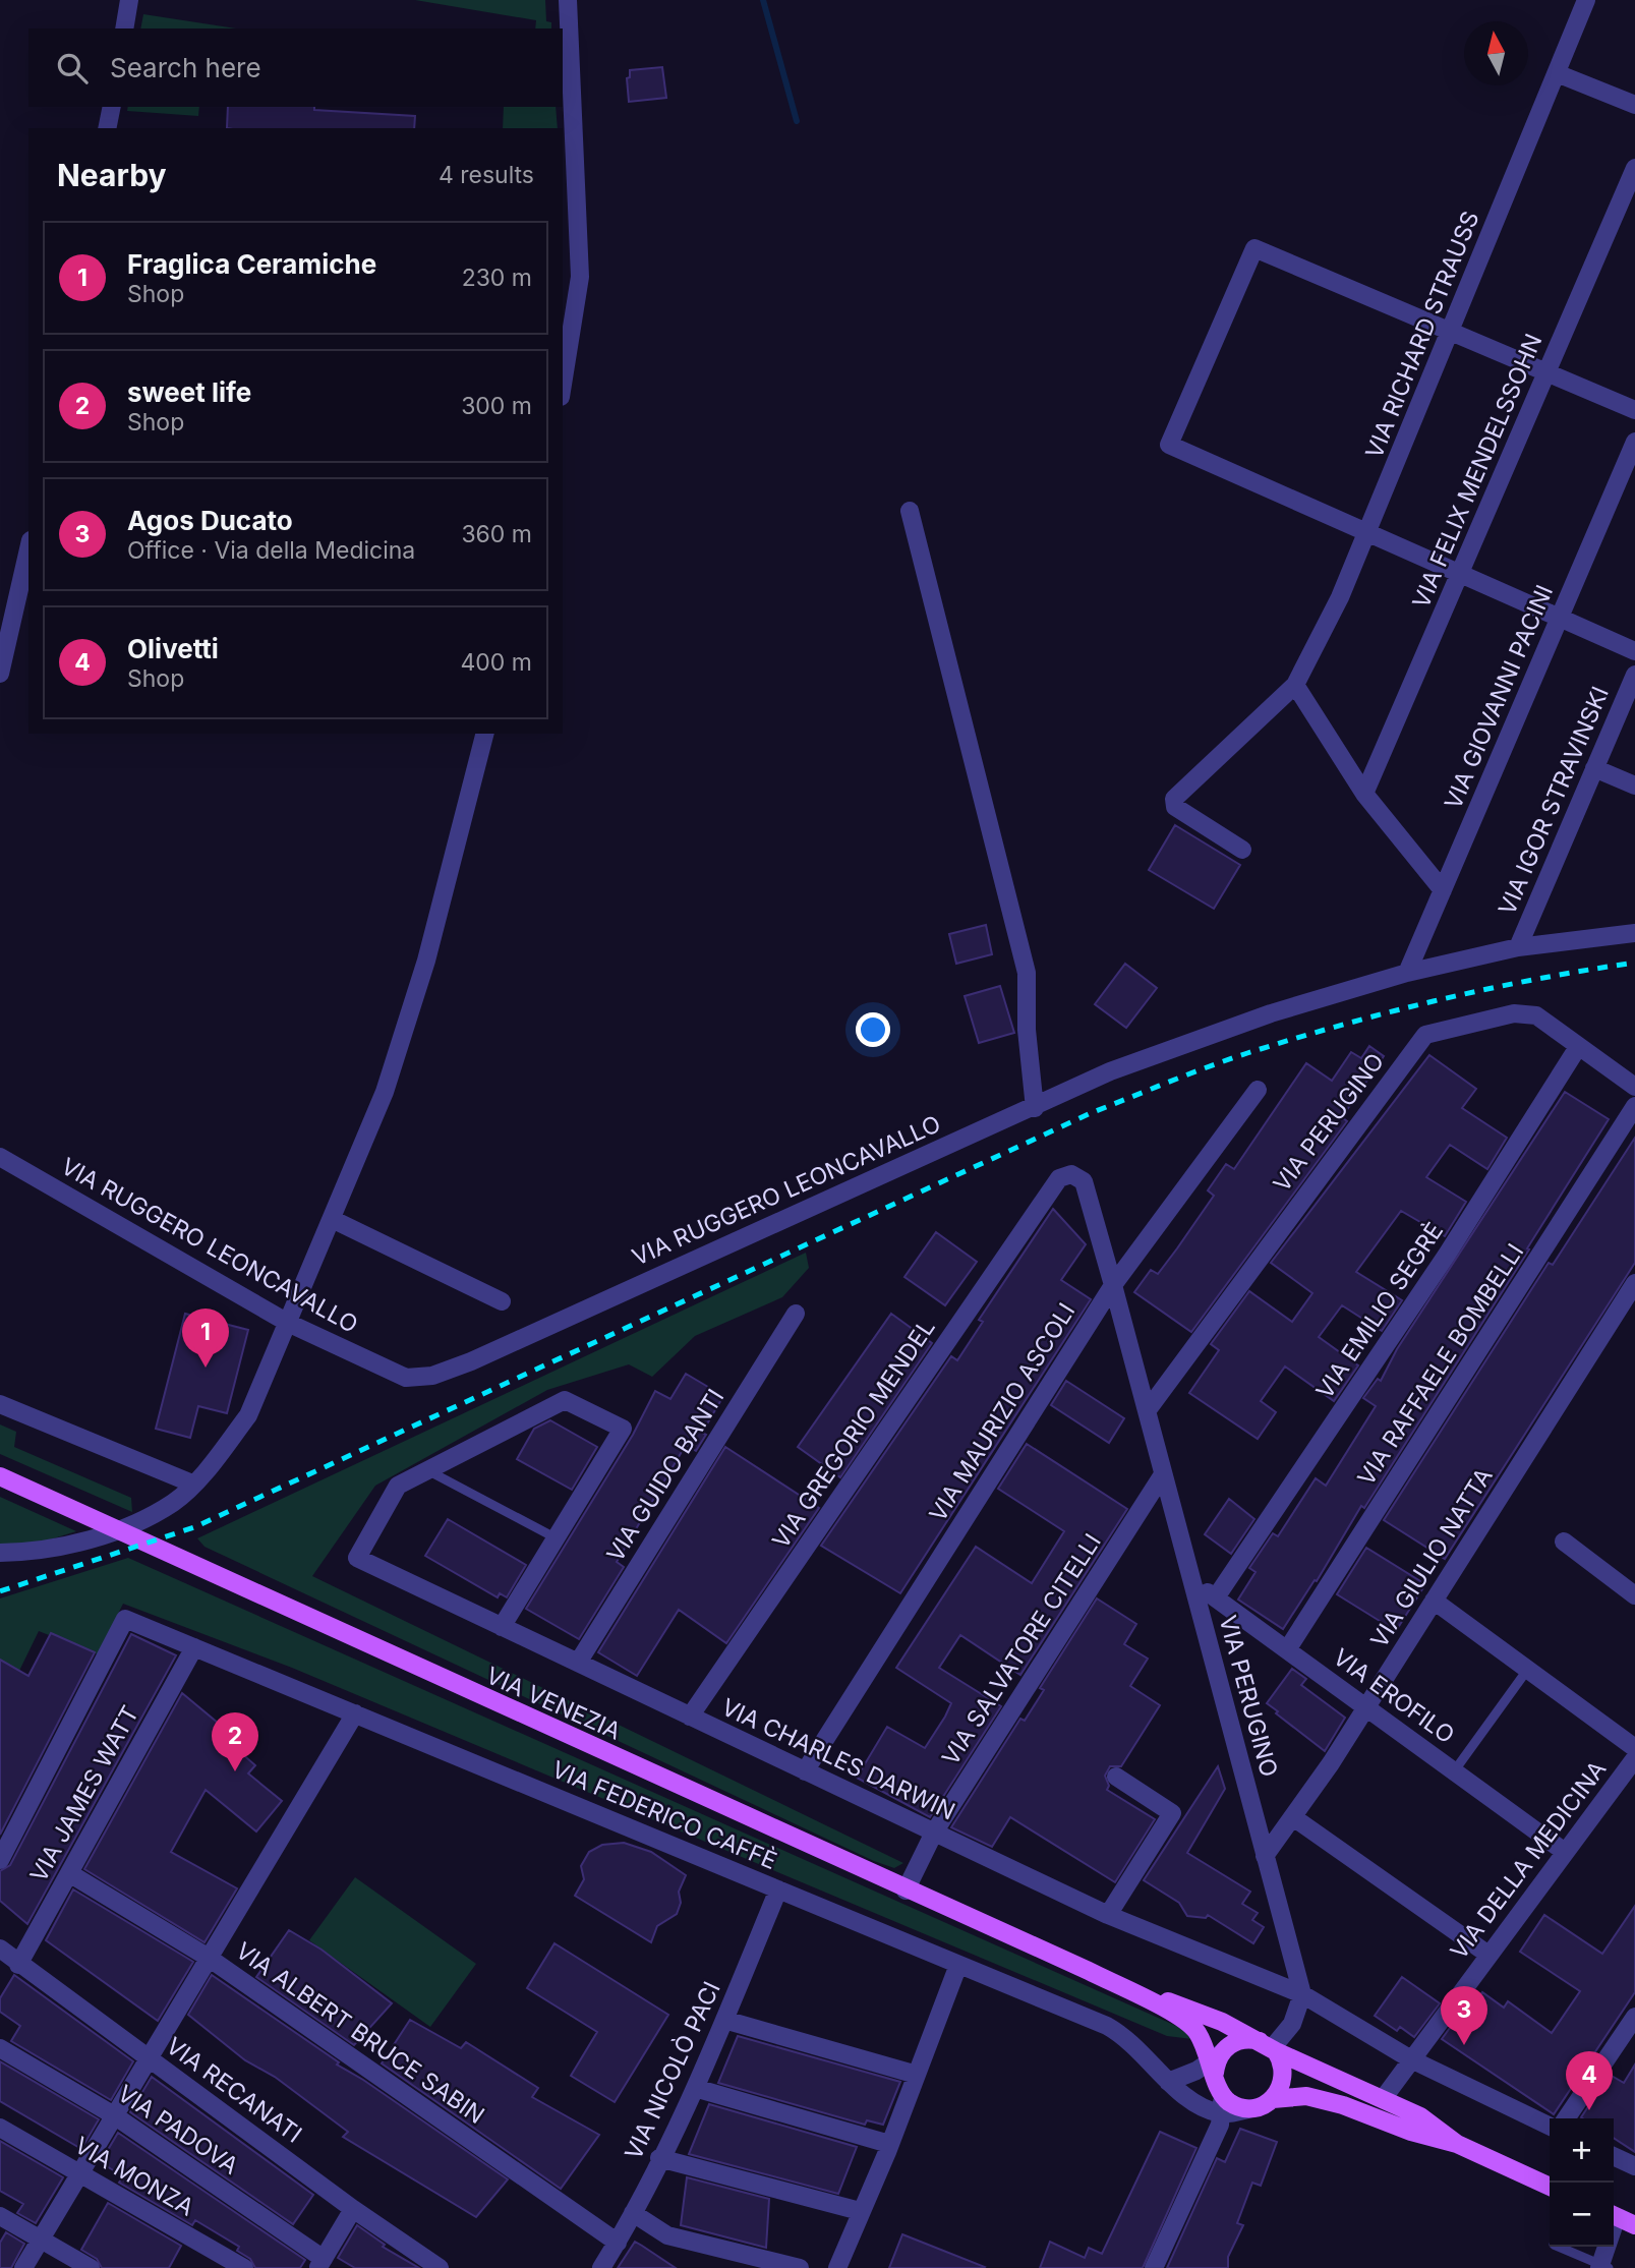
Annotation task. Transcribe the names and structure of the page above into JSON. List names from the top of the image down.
{
  "streets": {
    "main road": ["VIA VENEZIA"],
    "street": [
      "VIA RICHARD STRAUSS",
      "VIA FELIX MENDELSSOHN",
      "VIA GIOVANNI PACINI",
      "VIA IGOR STRAVINSKI",
      "VIA PERUGINO",
      "VIA RUGGERO LEONCAVALLO",
      "VIA EMILIO SEGRÈ",
      "VIA RAFFAELE BOMBELLI",
      "VIA MAURIZIO ASCOLI",
      "VIA GREGORIO MENDEL",
      "VIA GUIDO BANTI",
      "VIA GIULIO NATTA",
      "VIA SALVATORE CITELLI",
      "VIA EROFILO",
      "VIA CHARLES DARWIN",
      "VIA JAMES WATT",
      "VIA FEDERICO CAFFÈ",
      "VIA DELLA MEDICINA",
      "VIA ALBERT BRUCE SABIN",
      "VIA NICOLÒ PACI",
      "VIA RECANATI",
      "VIA PADOVA",
      "VIA MONZA"
    ]
  },
  "crossings": [
    ["VIA GIOVANNI PACINI", "VIA RUGGERO LEONCAVALLO"],
    ["VIA IGOR STRAVINSKI", "VIA RUGGERO LEONCAVALLO"],
    ["VIA PERUGINO", "VIA EMILIO SEGRÈ"],
    ["VIA PERUGINO", "VIA MAURIZIO ASCOLI"],
    ["VIA PERUGINO", "VIA GREGORIO MENDEL"],
    ["VIA PERUGINO", "VIA GIULIO NATTA"],
    ["VIA PERUGINO", "VIA SALVATORE CITELLI"],
    ["VIA PERUGINO", "VIA EROFILO"],
    ["VIA PERUGINO", "VIA CHARLES DARWIN"],
    ["VIA EMILIO SEGRÈ", "VIA EROFILO"],
    ["VIA RAFFAELE BOMBELLI", "VIA EROFILO"],
    ["VIA MAURIZIO ASCOLI", "VIA CHARLES DARWIN"],
    ["VIA GREGORIO MENDEL", "VIA CHARLES DARWIN"],
    ["VIA GUIDO BANTI", "VIA CHARLES DARWIN"],
    ["VIA GIULIO NATTA", "VIA EROFILO"],
    ["VIA SALVATORE CITELLI", "VIA VENEZIA"],
    ["VIA SALVATORE CITELLI", "VIA CHARLES DARWIN"],
    ["VIA EROFILO", "VIA DELLA MEDICINA"],
    ["VIA JAMES WATT", "VIA FEDERICO CAFFÈ"],
    ["VIA JAMES WATT", "VIA ALBERT BRUCE SABIN"],
    ["VIA JAMES WATT", "VIA RECANATI"],
    ["VIA FEDERICO CAFFÈ", "VIA NICOLÒ PACI"],
    ["VIA ALBERT BRUCE SABIN", "VIA NICOLÒ PACI"]
  ],
  "north": "top",
  "page": {
    "search": "Search here",
    "heading": ["Nearby", "4 results"],
    "list": [
      {
        "mark": "1",
        "name": "Fraglica Ceramiche",
        "note": "Shop",
        "value": "230 m"
      },
      {
        "mark": "2",
        "name": "sweet life",
        "note": "Shop",
        "value": "300 m"
      },
      {
        "mark": "3",
        "name": "Agos Ducato",
        "note": "Office · Via della Medicina",
        "value": "360 m"
      },
      {
        "mark": "4",
        "name": "Olivetti",
        "note": "Shop",
        "value": "400 m"
      }
    ],
    "pins": [
      "1",
      "2",
      "3",
      "4"
    ],
    "map_buttons": ["+", "−"]
  }
}
